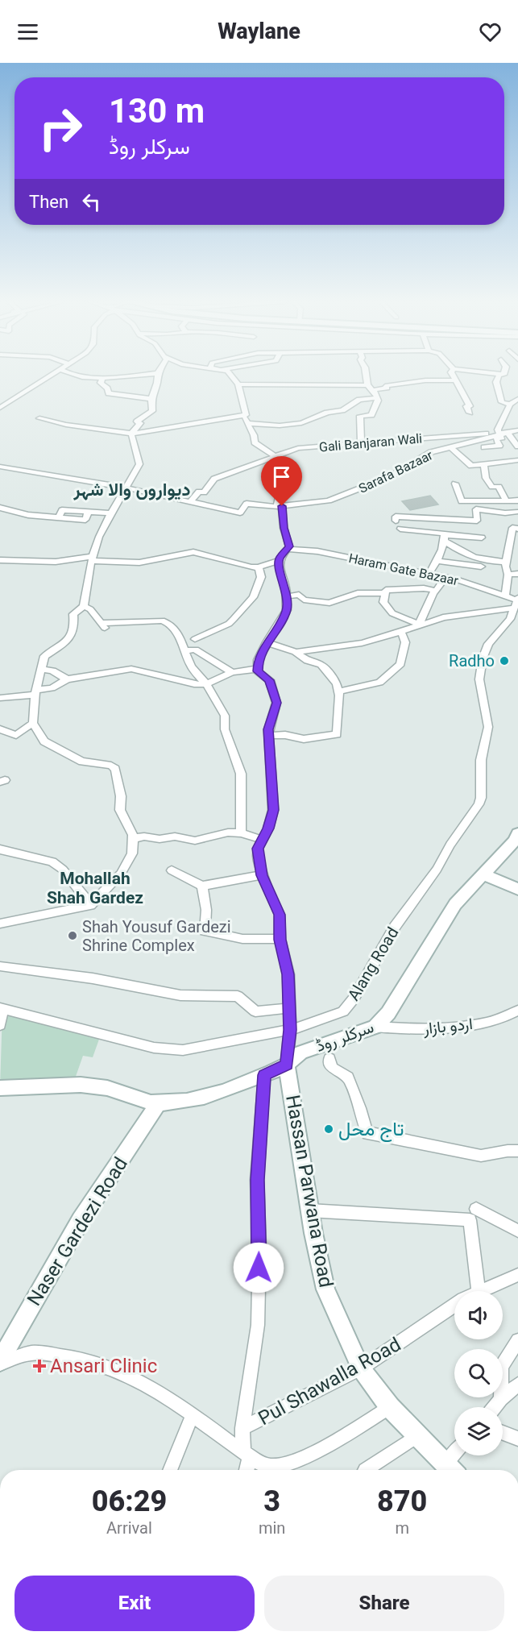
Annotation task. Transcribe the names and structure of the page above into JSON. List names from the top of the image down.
{
  "streets": {
    "main road": ["سرکلر روڈ", "Hassan Parwana Road", "Naser Gardezi Road"],
    "street": [
      "Gali Banjaran Wali",
      "Sarafa Bazaar",
      "Haram Gate Bazaar",
      "Alang Road",
      "اردو بازار",
      "Pul Shawalla Road"
    ]
  },
  "crossings": [
    ["Gali Banjaran Wali", "Sarafa Bazaar"],
    ["Haram Gate Bazaar", "Alang Road"],
    ["اردو بازار", "سرکلر روڈ"],
    ["سرکلر روڈ", "Hassan Parwana Road"],
    ["سرکلر روڈ", "Naser Gardezi Road"],
    ["Hassan Parwana Road", "Pul Shawalla Road"]
  ],
  "districts": ["دیواروں والا شہر", "Mohallah Shah Gardez"],
  "places": {
    "other": ["Radho", "Shah Yousuf Gardezi Shrine Complex", "تاج محل"],
    "health": ["Ansari Clinic"]
  },
  "page": {
    "header": "Waylane",
    "turn": ["130 m", "سرکلر روڈ"],
    "then": "Then",
    "eta": [
      "06:29",
      "Arrival",
      "3",
      "min",
      "870",
      "m"
    ],
    "buttons": ["Exit", "Share"]
  }
}
